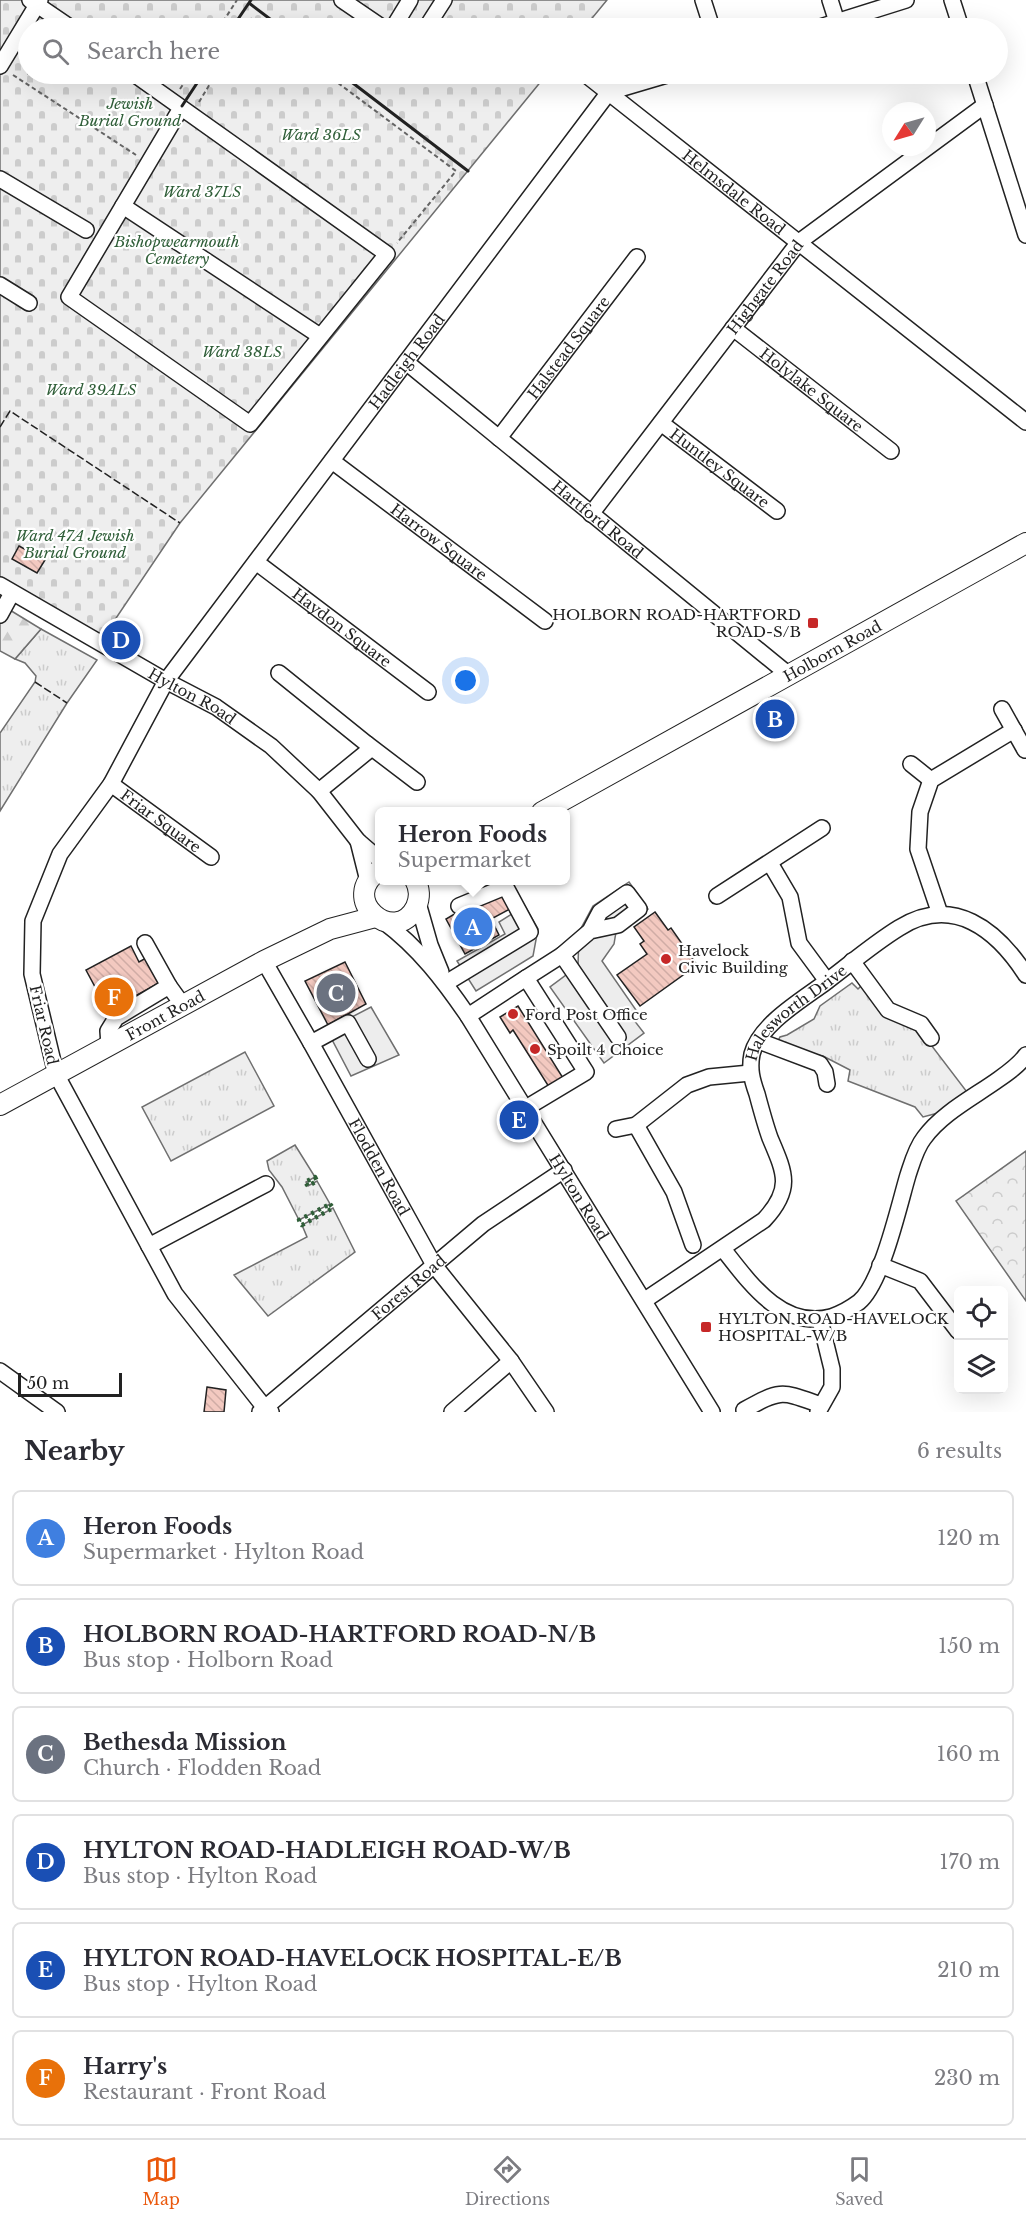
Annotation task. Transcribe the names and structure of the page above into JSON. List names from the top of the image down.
{
  "streets": {
    "main road": ["Holborn Road", "Front Road"],
    "street": [
      "Helmsdale Road",
      "Highgate Road",
      "Halstead Square",
      "Hadleigh Road",
      "Holylake Square",
      "Huntley Square",
      "Hartford Road",
      "Harrow Square",
      "Haydon Square",
      "Hylton Road",
      "Friar Square",
      "Halesworth Drive",
      "Friar Road",
      "Flodden Road",
      "Forest Road"
    ]
  },
  "crossings": [
    ["Helmsdale Road", "Highgate Road"],
    ["Helmsdale Road", "Hadleigh Road"],
    ["Highgate Road", "Holylake Square"],
    ["Highgate Road", "Huntley Square"],
    ["Highgate Road", "Hartford Road"],
    ["Halstead Square", "Hartford Road"],
    ["Hadleigh Road", "Hartford Road"],
    ["Hadleigh Road", "Harrow Square"],
    ["Hadleigh Road", "Haydon Square"],
    ["Hadleigh Road", "Hylton Road"],
    ["Hadleigh Road", "Friar Road"],
    ["Hartford Road", "Holborn Road"],
    ["Hylton Road", "Front Road"],
    ["Hylton Road", "Halesworth Drive"],
    ["Hylton Road", "Friar Road"],
    ["Hylton Road", "Forest Road"],
    ["Friar Square", "Friar Road"],
    ["Front Road", "Friar Road"],
    ["Front Road", "Flodden Road"],
    ["Friar Road", "Forest Road"],
    ["Flodden Road", "Forest Road"]
  ],
  "parks": [
    "Jewish Burial Ground",
    "Ward 36LS",
    "Ward 37LS",
    "Bishopwearmouth Cemetery",
    "Ward 38LS",
    "Ward 39ALS",
    "Ward 47A Jewish Burial Ground"
  ],
  "places": {
    "transit": ["HOLBORN ROAD-HARTFORD ROAD-S/B", "HYLTON ROAD-HAVELOCK HOSPITAL-W/B"],
    "other": ["Havelock Civic Building", "Ford Post Office", "Spoilt 4 Choice"]
  },
  "scale_bar": "50 m",
  "north": "bottom left",
  "page": {
    "search": "Search here",
    "pins": [
      "D",
      "B",
      "A",
      "C",
      "F",
      "E"
    ],
    "popup": ["Heron Foods", "Supermarket"],
    "scale": "50 m",
    "heading": ["Nearby", "6 results"],
    "list": [
      {
        "mark": "A",
        "name": "Heron Foods",
        "note": "Supermarket · Hylton Road",
        "value": "120 m"
      },
      {
        "mark": "B",
        "name": "HOLBORN ROAD-HARTFORD ROAD-N/B",
        "note": "Bus stop · Holborn Road",
        "value": "150 m"
      },
      {
        "mark": "C",
        "name": "Bethesda Mission",
        "note": "Church · Flodden Road",
        "value": "160 m"
      },
      {
        "mark": "D",
        "name": "HYLTON ROAD-HADLEIGH ROAD-W/B",
        "note": "Bus stop · Hylton Road",
        "value": "170 m"
      },
      {
        "mark": "E",
        "name": "HYLTON ROAD-HAVELOCK HOSPITAL-E/B",
        "note": "Bus stop · Hylton Road",
        "value": "210 m"
      },
      {
        "mark": "F",
        "name": "Harry's",
        "note": "Restaurant · Front Road",
        "value": "230 m"
      }
    ],
    "nav": ["Map", "Directions", "Saved"]
  }
}
